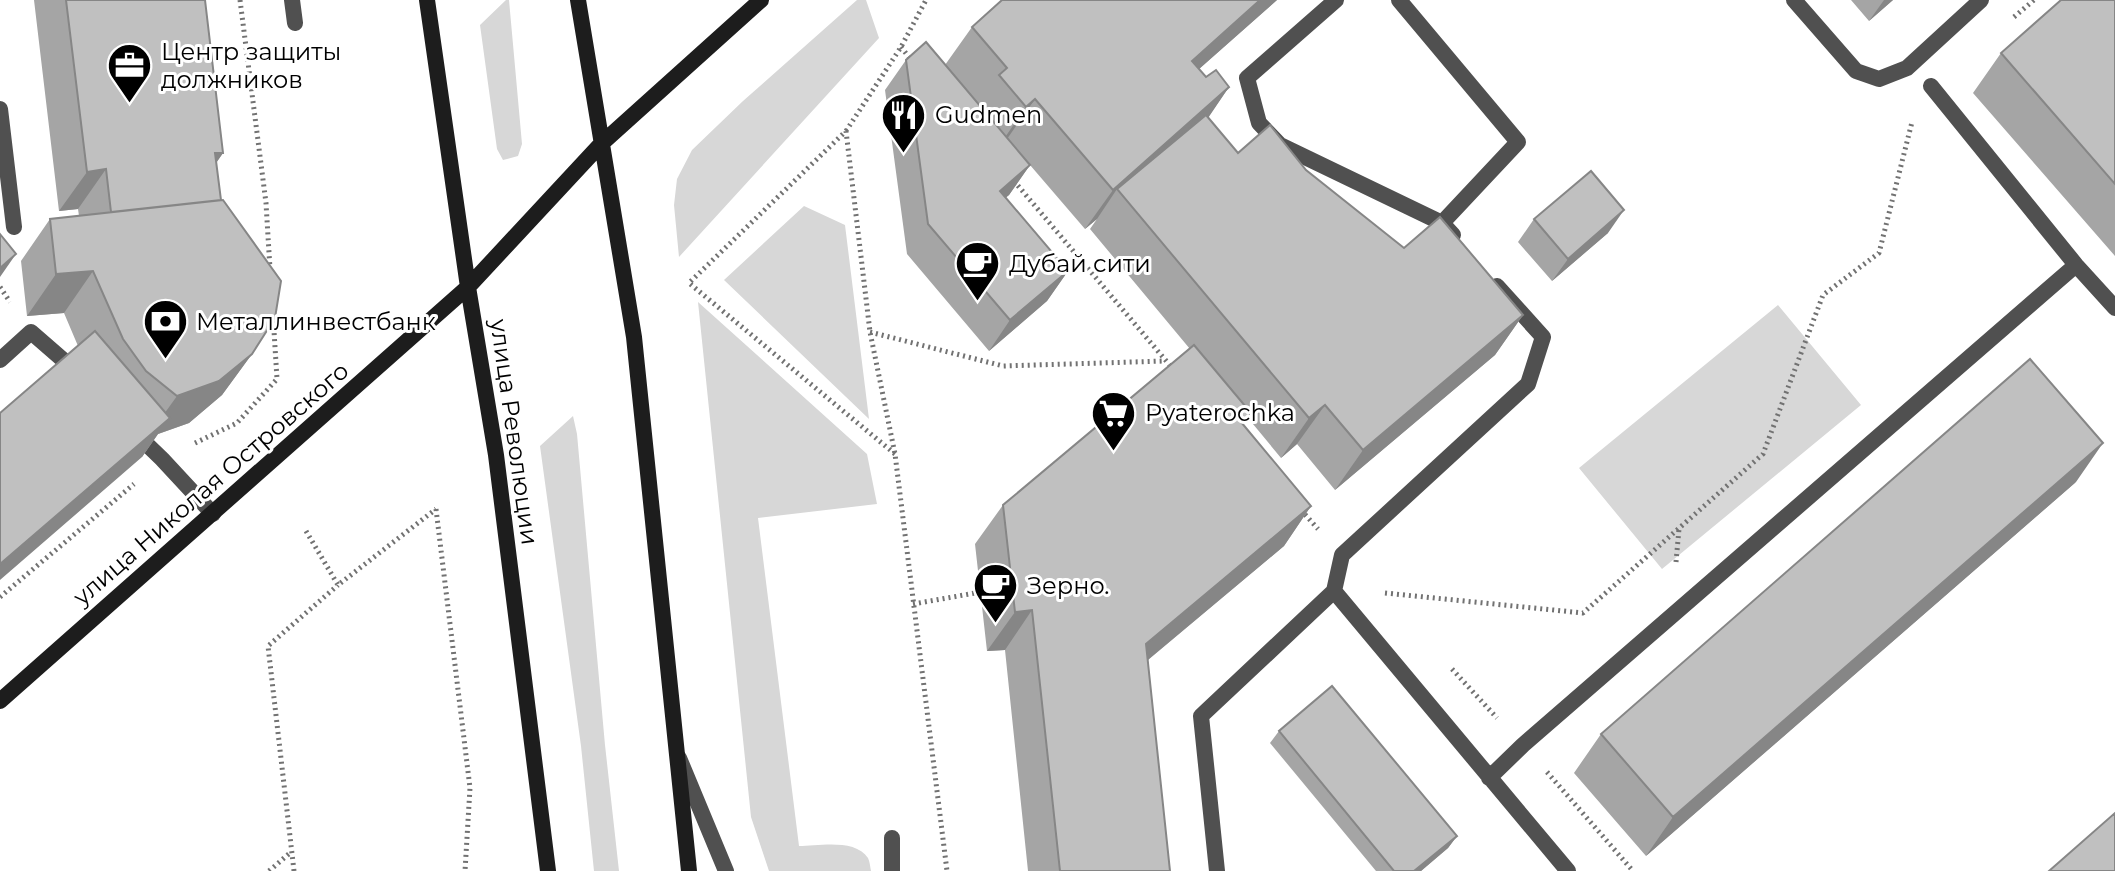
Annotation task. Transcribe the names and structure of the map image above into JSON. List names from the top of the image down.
{
  "streets": {
    "main road": ["улица Революции", "улица Николая Островского"]
  },
  "crossings": [
    ["улица Революции", "улица Николая Островского"]
  ],
  "places": {
    "office": ["Центр защиты должников"],
    "restaurant": ["Gudmen"],
    "cafe": ["Дубай сити", "Зерно."],
    "bank": ["Металлинвестбанк"],
    "supermarket": ["Pyaterochka"]
  }
}
